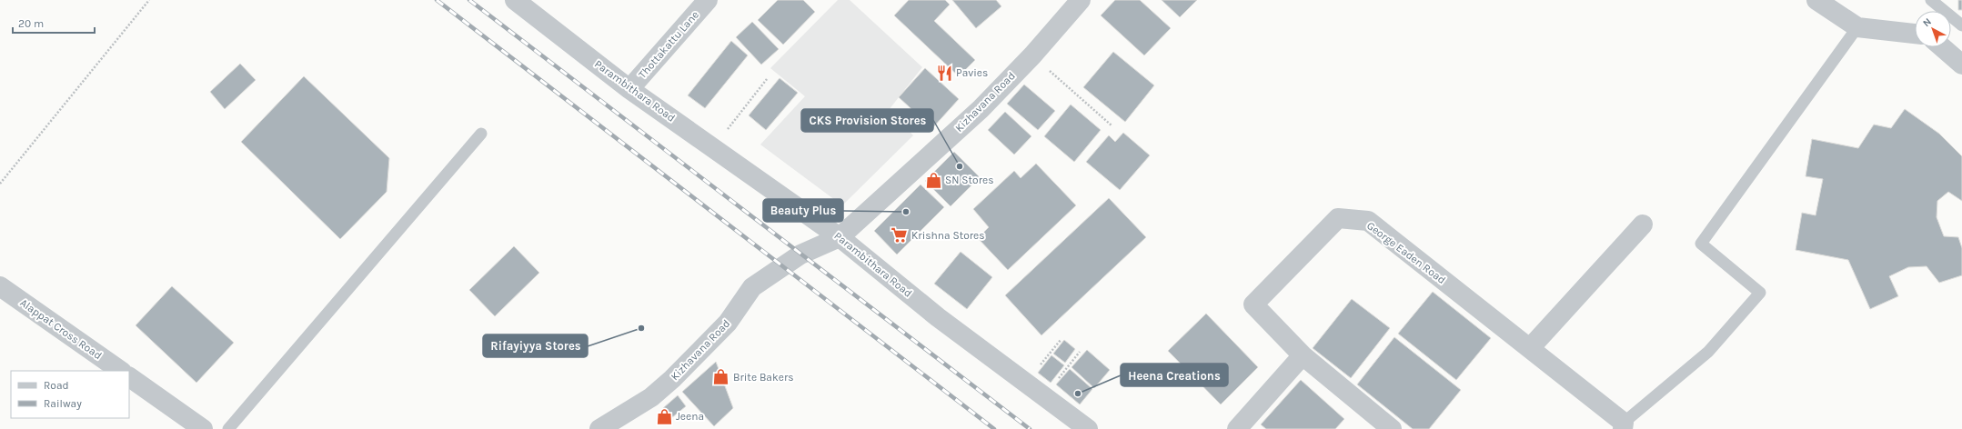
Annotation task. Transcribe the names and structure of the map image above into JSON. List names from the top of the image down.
{
  "streets": {
    "street": [
      "Thottakattu Lane",
      "Parambithara Road",
      "Kizhavana Road",
      "George Eaden Road",
      "Alappat Cross Road"
    ]
  },
  "crossings": [
    ["Thottakattu Lane", "Parambithara Road"],
    ["Parambithara Road", "Kizhavana Road"]
  ],
  "places": {
    "restaurant": ["Pavies"],
    "other": [
      "CKS Provision Stores",
      "Beauty Plus",
      "Rifayiyya Stores",
      "Heena Creations"
    ],
    "shop": ["SN Stores", "Brite Bakers", "Jeena"],
    "supermarket": ["Krishna Stores"]
  },
  "legend": ["Road", "Railway"],
  "scale_bar": "20 m",
  "north": "top left"
}
